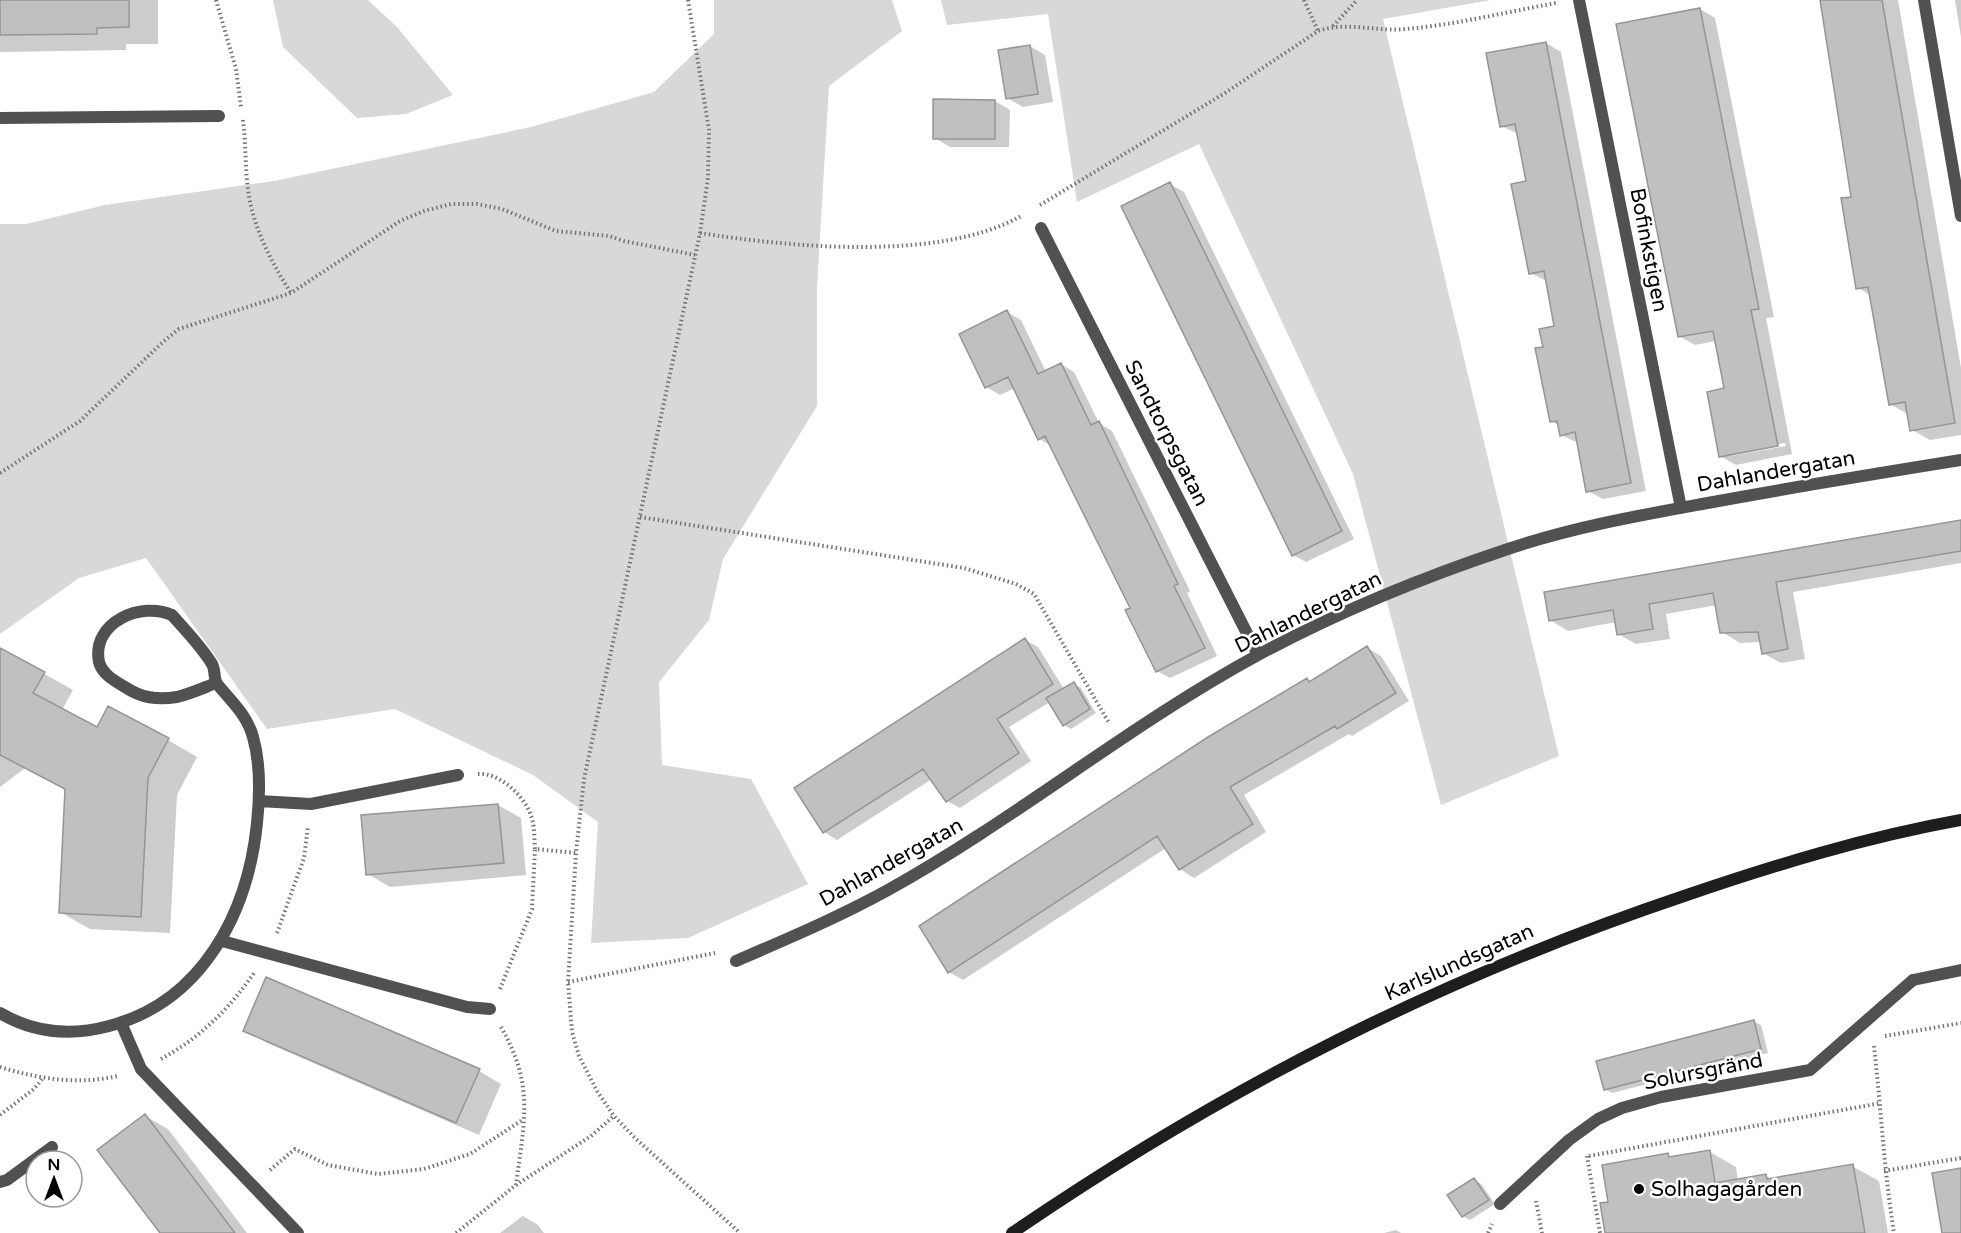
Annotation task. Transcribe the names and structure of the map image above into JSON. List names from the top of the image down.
{
  "streets": {
    "main road": ["Karlslundsgatan"],
    "street": [
      "Bofinkstigen",
      "Sandtorpsgatan",
      "Dahlandergatan",
      "Solursgränd"
    ]
  },
  "crossings": [
    ["Bofinkstigen", "Dahlandergatan"],
    ["Sandtorpsgatan", "Dahlandergatan"]
  ],
  "places": ["Solhagagården"],
  "north": "top"
}
